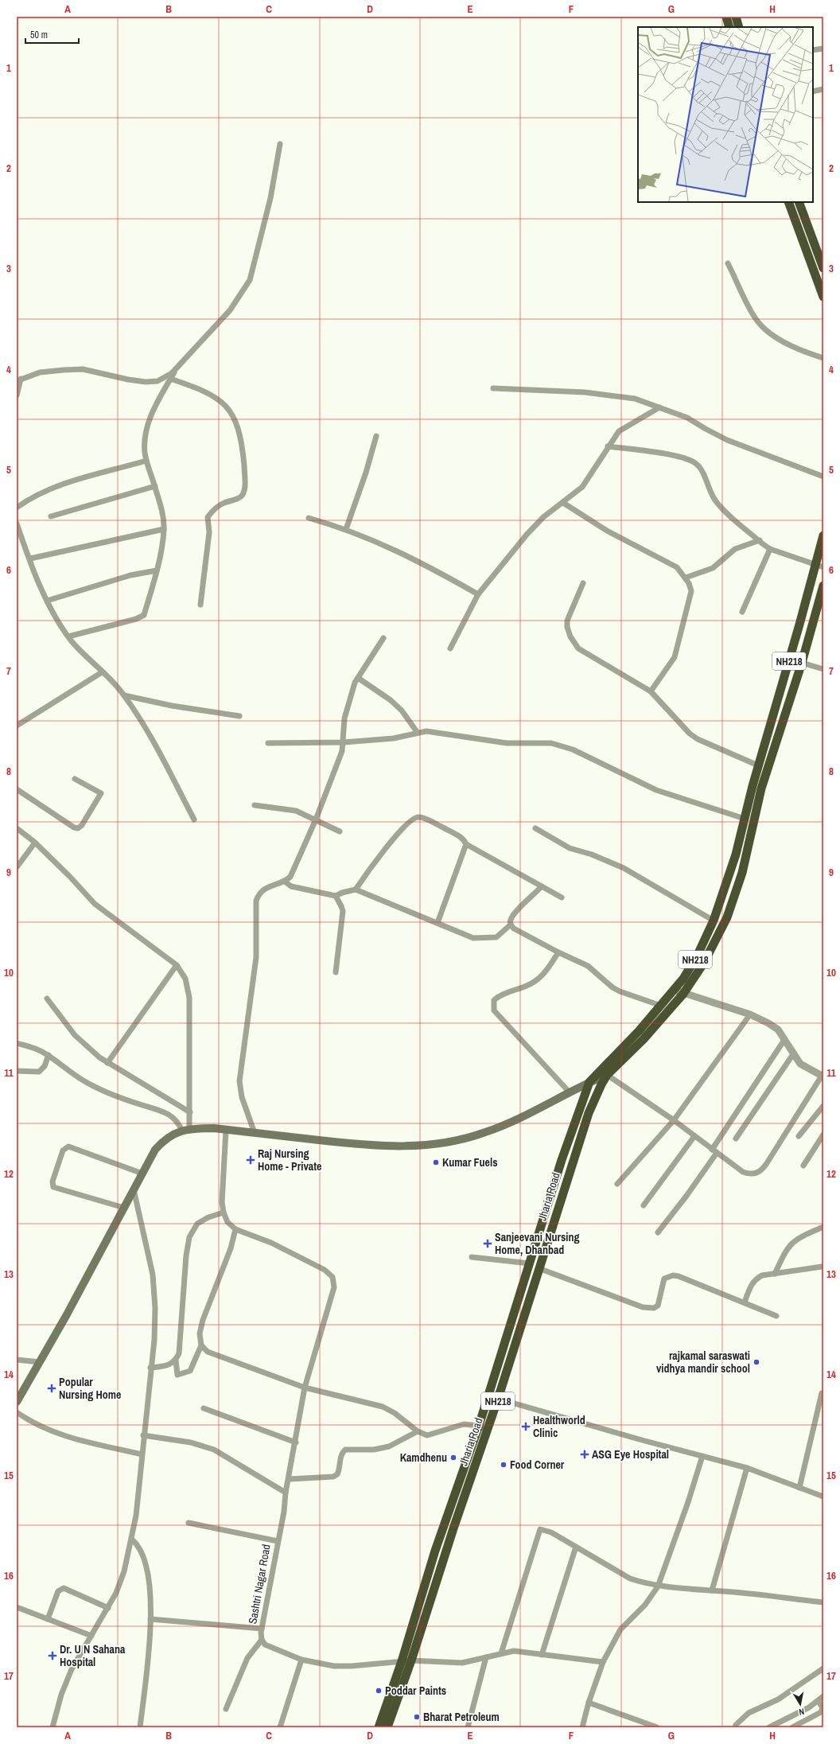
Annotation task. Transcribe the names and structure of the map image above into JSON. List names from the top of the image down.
{
  "streets": {
    "highway": ["NH218", "Jharia Road"],
    "street": ["Sashtri Nagar Road"]
  },
  "crossings": [
    ["NH218", "Jharia Road"],
    ["Jharia Road", "Sashtri Nagar Road"]
  ],
  "places": {
    "health": [
      "Raj Nursing Home - Private",
      "Sanjeevani Nursing Home, Dhanbad",
      "Popular Nursing Home",
      "Healthworld Clinic",
      "ASG Eye Hospital",
      "Dr. U N Sahana Hospital"
    ],
    "other": [
      "Kumar Fuels",
      "rajkamal saraswati vidhya mandir school",
      "Kamdhenu",
      "Food Corner",
      "Poddar Paints",
      "Bharat Petroleum"
    ]
  },
  "scale_bar": "50 m",
  "north": "bottom",
  "grid": {
    "columns": [
      "A",
      "B",
      "C",
      "D",
      "E",
      "F",
      "G",
      "H"
    ],
    "rows": [
      "1",
      "2",
      "3",
      "4",
      "5",
      "6",
      "7",
      "8",
      "9",
      "10",
      "11",
      "12",
      "13",
      "14",
      "15",
      "16",
      "17"
    ]
  }
}
